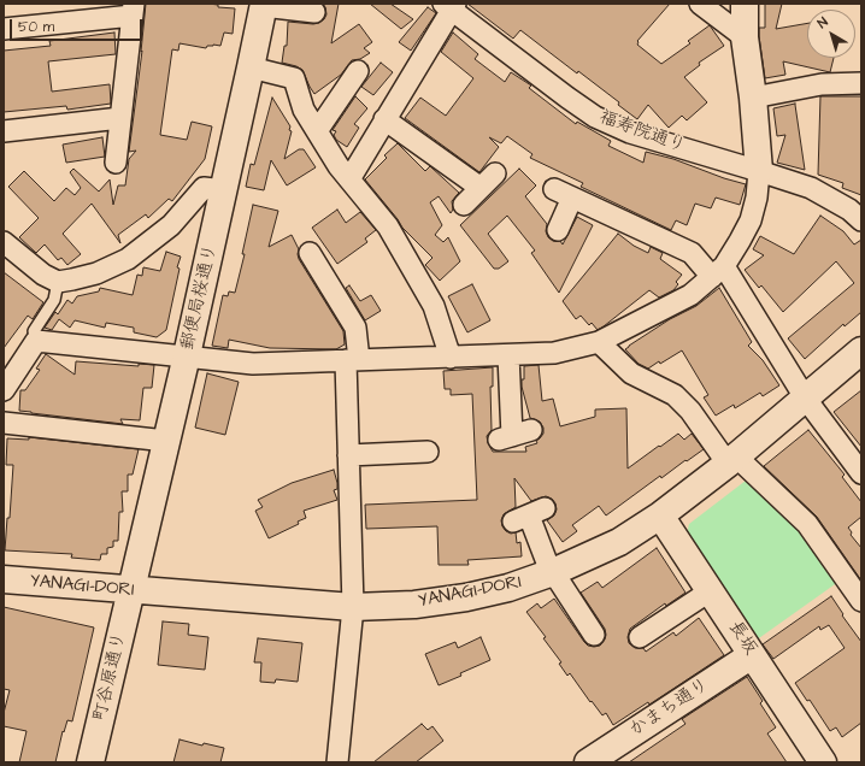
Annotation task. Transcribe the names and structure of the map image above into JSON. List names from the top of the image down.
{
  "streets": {
    "street": [
      "福寿院通り",
      "郵便局桜通り",
      "YANAGI-DORI",
      "長坂",
      "町谷原通り",
      "かまち通り"
    ]
  },
  "crossings": [
    ["郵便局桜通り", "YANAGI-DORI"],
    ["郵便局桜通り", "町谷原通り"],
    ["YANAGI-DORI", "長坂"],
    ["YANAGI-DORI", "町谷原通り"],
    ["長坂", "かまち通り"]
  ],
  "scale_bar": "50 m",
  "north": "top left"
}
